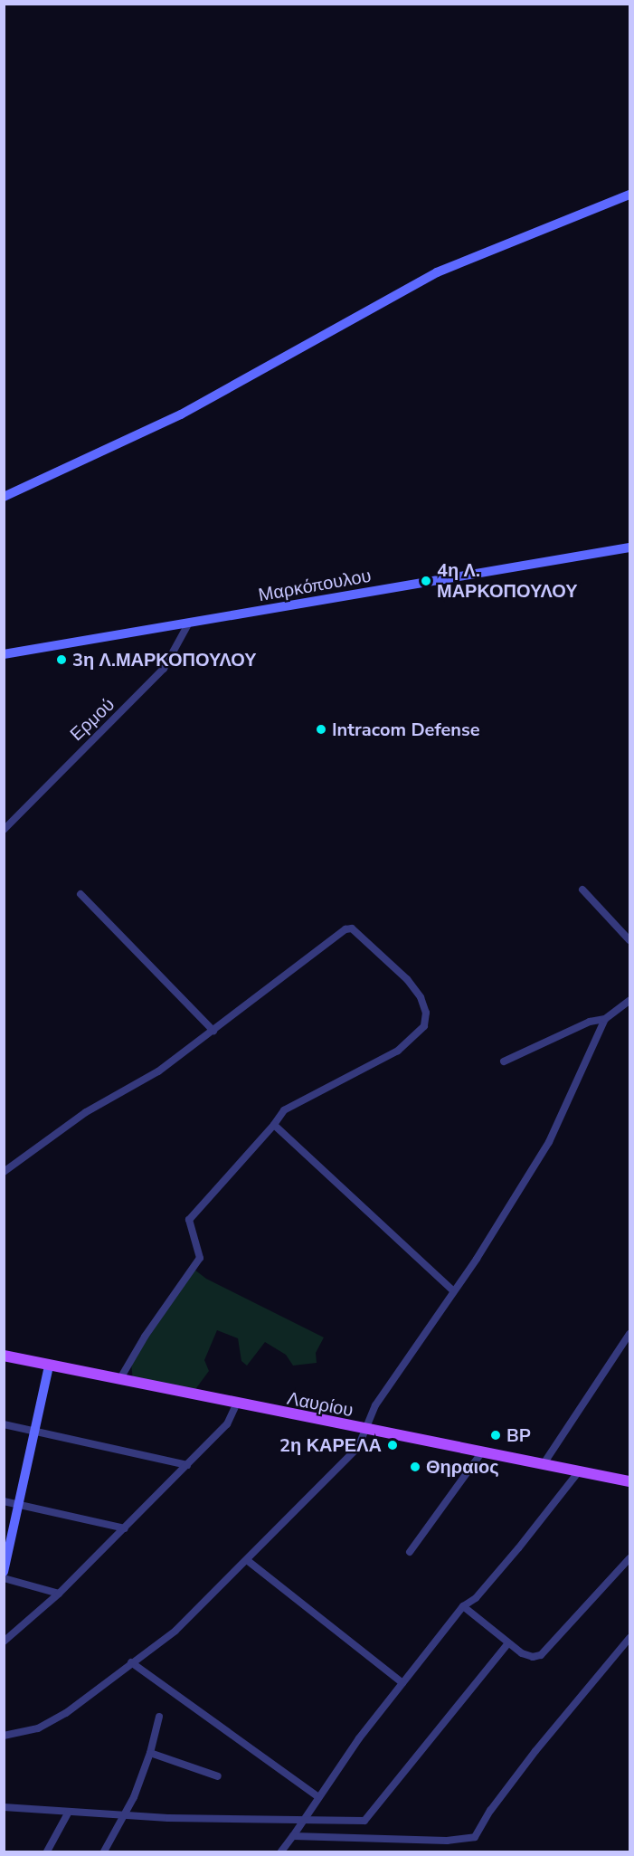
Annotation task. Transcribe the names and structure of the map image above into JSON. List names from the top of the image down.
{
  "streets": {
    "main road": ["Λαυρίου"],
    "street": ["Μαρκόπουλου", "Ερμού"]
  },
  "crossings": [
    ["Μαρκόπουλου", "Ερμού"]
  ],
  "places": [
    "4η Λ. ΜΑΡΚΟΠΟΥΛΟΥ",
    "3η Λ.ΜΑΡΚΟΠΟΥΛΟΥ",
    "Intracom Defense",
    "BP",
    "2η ΚΑΡΕΛΑ",
    "Θηραιος"
  ]
}
